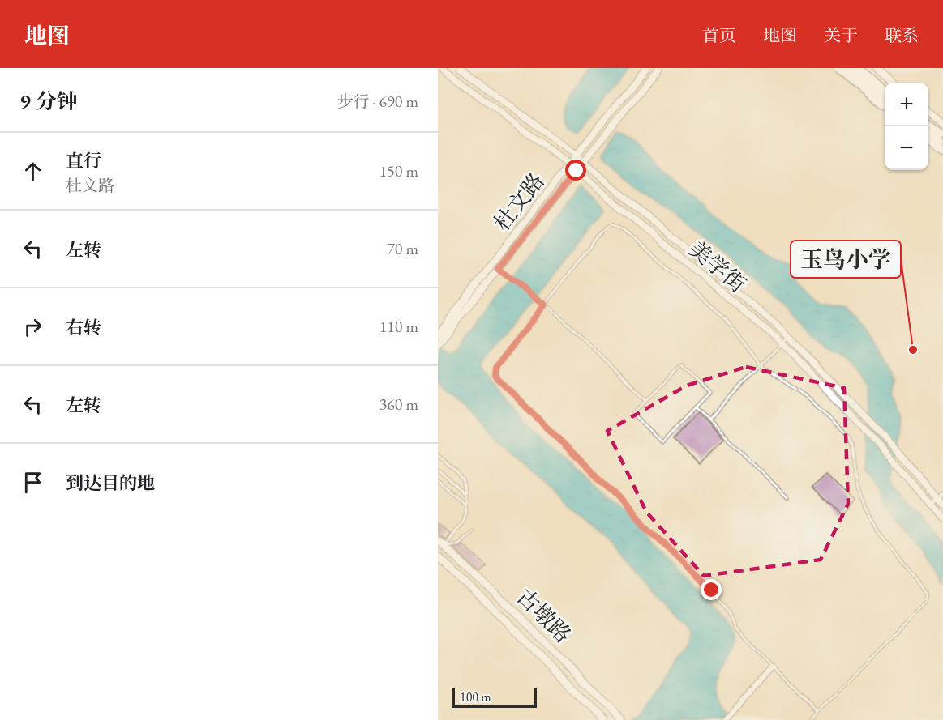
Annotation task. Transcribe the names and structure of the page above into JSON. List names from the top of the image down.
{
  "streets": {
    "main road": ["古墩路"],
    "street": ["杜文路", "美学街"]
  },
  "crossings": [
    ["杜文路", "美学街"]
  ],
  "places": ["玉鸟小学"],
  "scale_bar": "100 m",
  "page": {
    "header": "地图",
    "nav": [
      "首页",
      "地图",
      "关于",
      "联系"
    ],
    "heading": ["9 分钟", "步行 · 690 m"],
    "map_buttons": ["+", "−"],
    "list": [
      ["直行", "杜文路", "150 m"],
      ["左转", "70 m"],
      ["右转", "110 m"],
      ["左转", "360 m"],
      "到达目的地"
    ],
    "scale": "100 m"
  }
}
